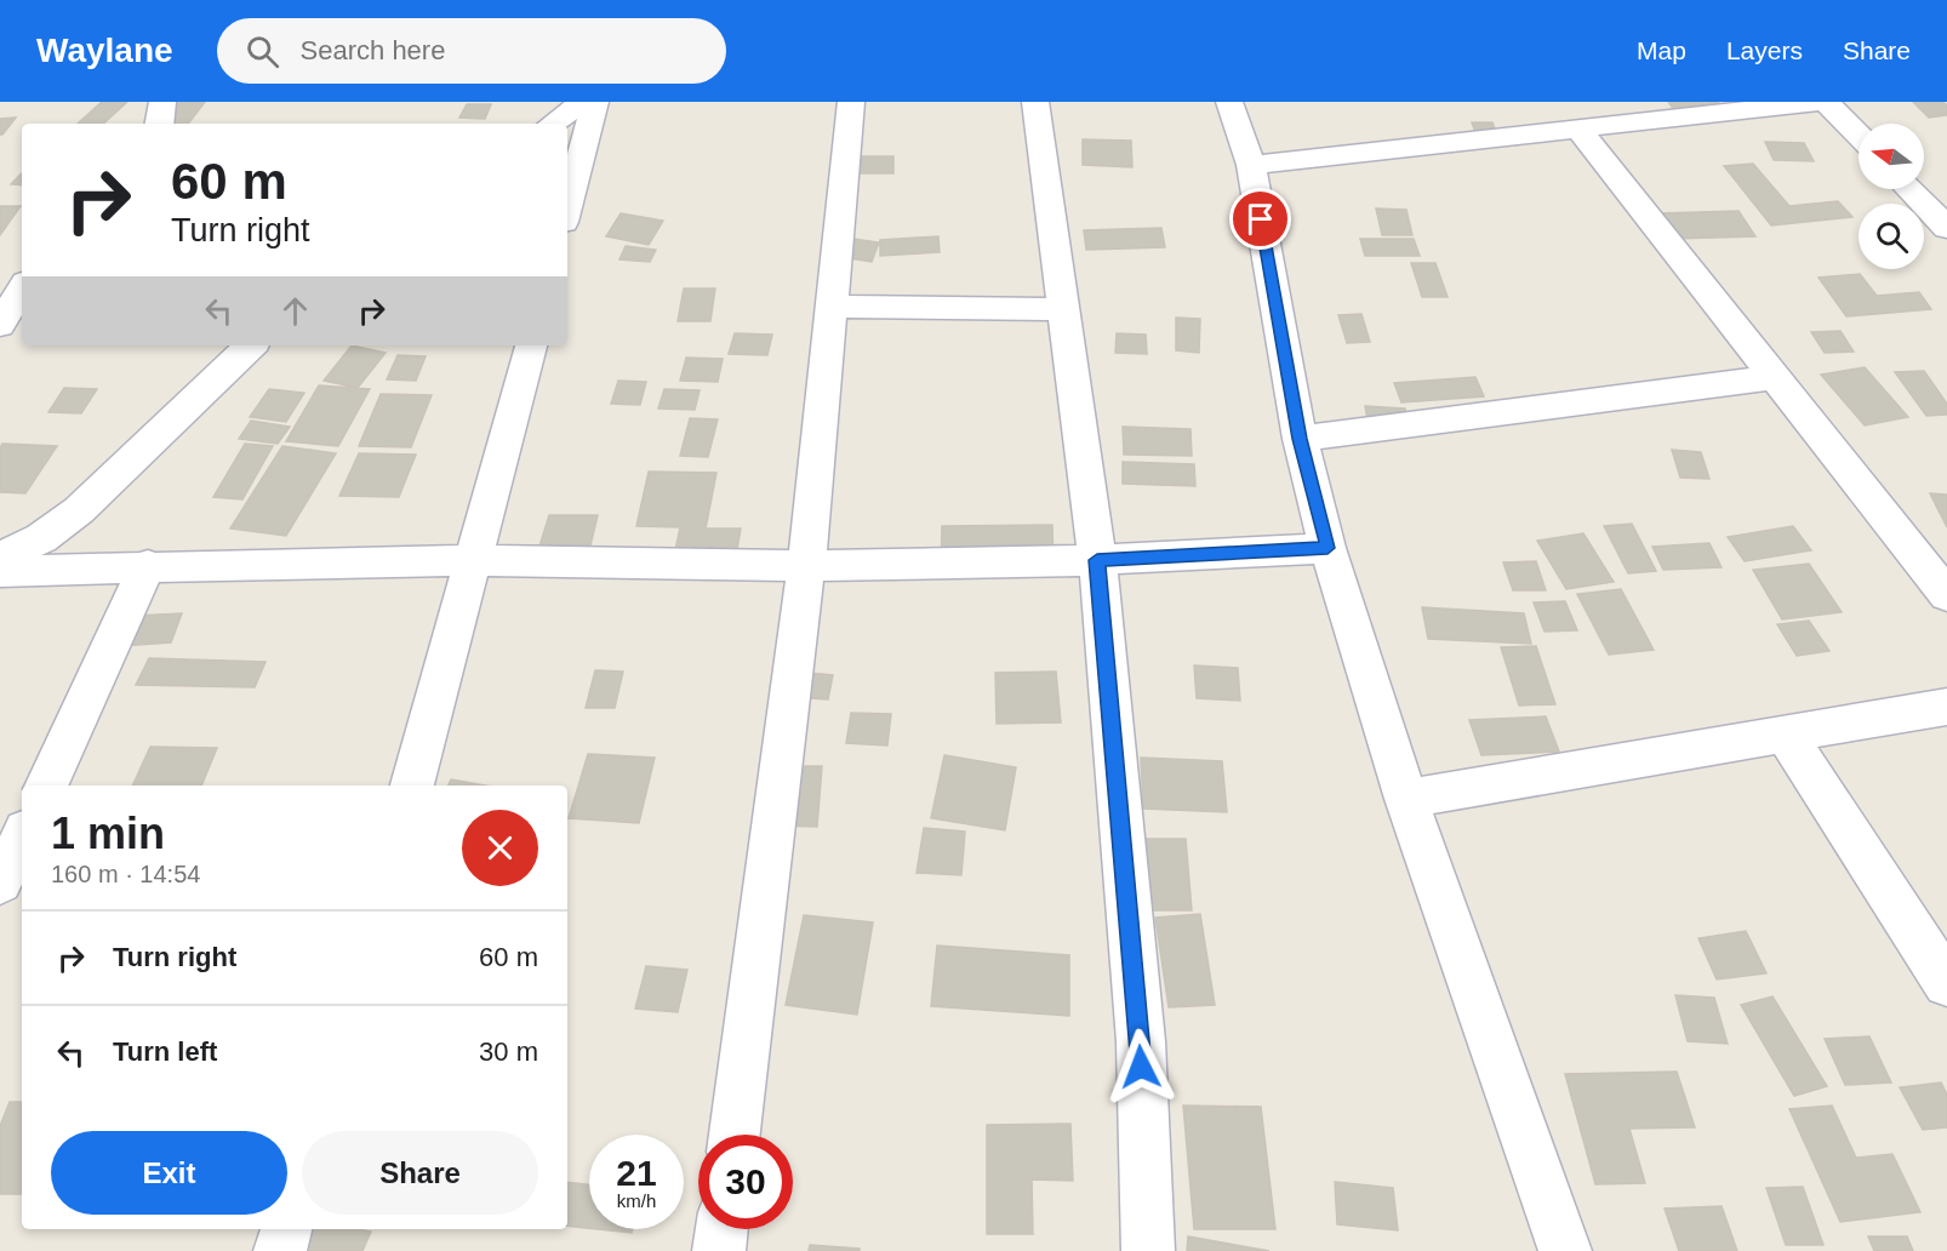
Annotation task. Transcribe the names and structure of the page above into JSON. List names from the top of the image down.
{
  "north": "left",
  "page": {
    "header": "Waylane",
    "search": "Search here",
    "nav": ["Map", "Layers", "Share"],
    "turn": ["60 m", "Turn right"],
    "heading": ["1 min", "160 m · 14:54"],
    "list": [
      {
        "name": "Turn right",
        "value": "60 m"
      },
      {
        "name": "Turn left",
        "value": "30 m"
      }
    ],
    "buttons": ["Exit", "Share"],
    "speed": "21 km/h",
    "limit": "30"
  }
}
